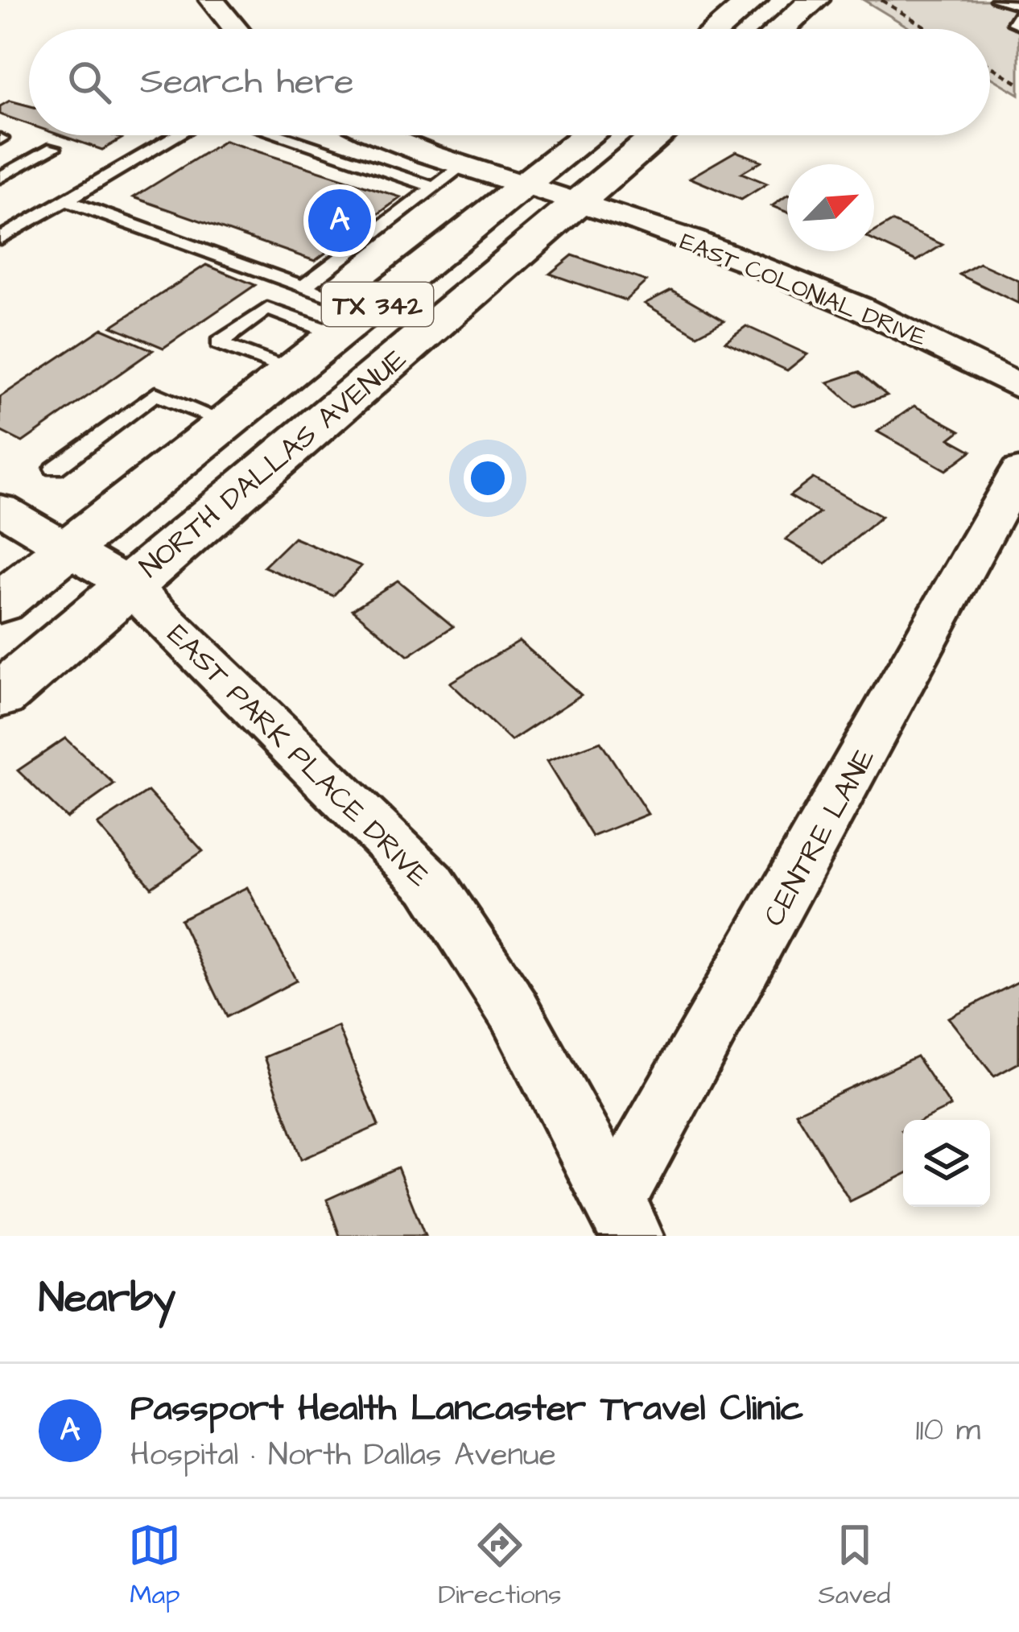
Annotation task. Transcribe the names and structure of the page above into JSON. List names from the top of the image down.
{
  "streets": {
    "main road": ["TX 342", "NORTH DALLAS AVENUE"],
    "street": ["EAST COLONIAL DRIVE", "EAST PARK PLACE DRIVE", "CENTRE LANE"]
  },
  "crossings": [
    ["EAST COLONIAL DRIVE", "NORTH DALLAS AVENUE"],
    ["NORTH DALLAS AVENUE", "EAST PARK PLACE DRIVE"],
    ["EAST PARK PLACE DRIVE", "CENTRE LANE"]
  ],
  "north": "top right",
  "page": {
    "search": "Search here",
    "pins": "A",
    "heading": "Nearby",
    "list": [
      {
        "mark": "A",
        "name": "Passport Health Lancaster Travel Clinic",
        "note": "Hospital · North Dallas Avenue",
        "value": "110 m"
      }
    ],
    "nav": ["Map", "Directions", "Saved"]
  }
}
